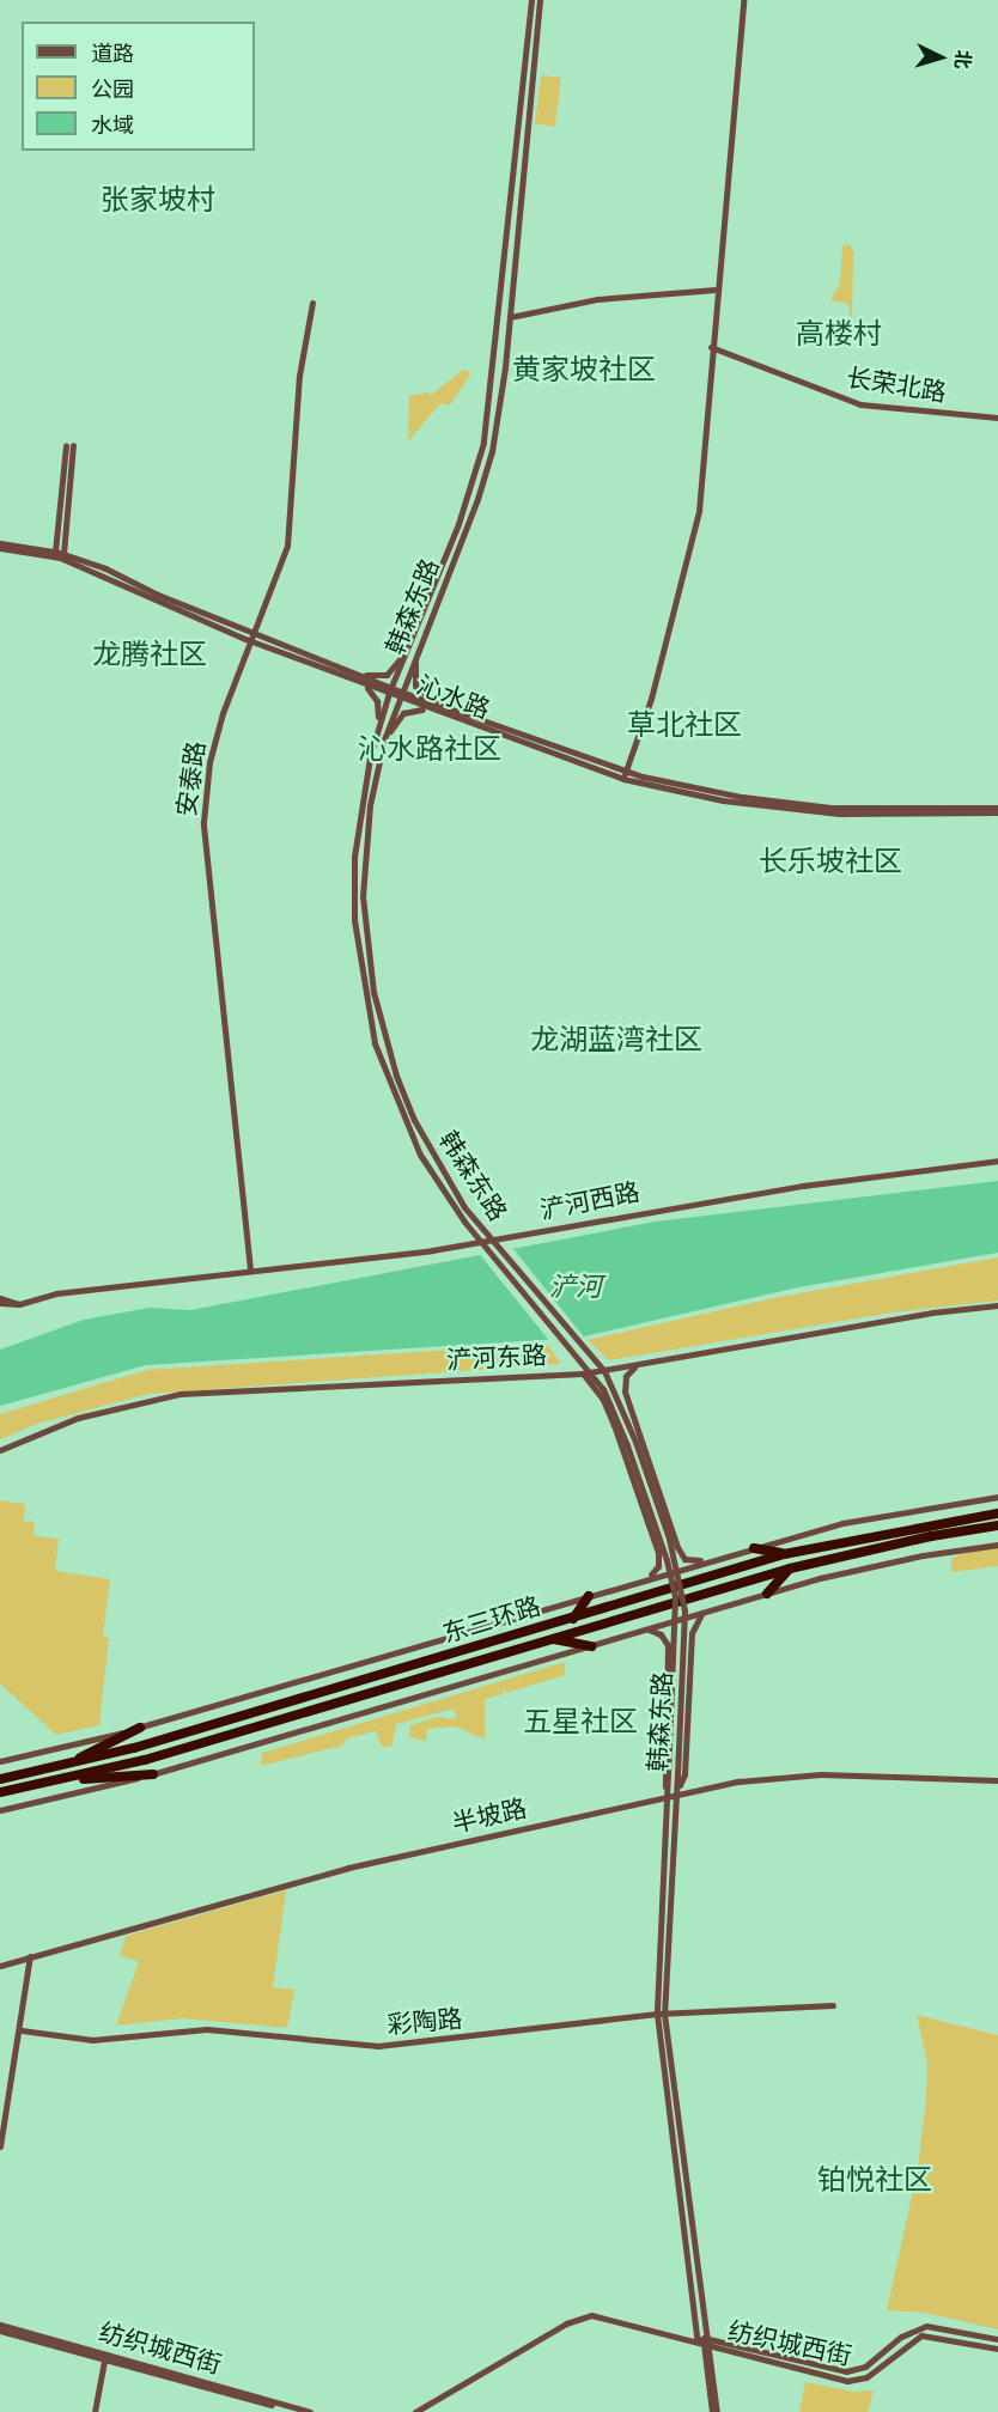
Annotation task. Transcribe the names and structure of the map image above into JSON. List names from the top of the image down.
{
  "streets": {
    "highway": ["东三环路"],
    "main road": [
      "长荣北路",
      "韩森东路",
      "沁水路",
      "安泰路",
      "浐河西路",
      "浐河东路",
      "半坡路",
      "彩陶路",
      "纺织城西街"
    ]
  },
  "crossings": [
    ["韩森东路", "沁水路"],
    ["韩森东路", "浐河西路"],
    ["韩森东路", "浐河东路"],
    ["韩森东路", "半坡路"],
    ["韩森东路", "彩陶路"],
    ["韩森东路", "纺织城西街"],
    ["沁水路", "安泰路"],
    ["安泰路", "浐河西路"]
  ],
  "districts": [
    "张家坡村",
    "高楼村",
    "黄家坡社区",
    "龙腾社区",
    "草北社区",
    "沁水路社区",
    "长乐坡社区",
    "龙湖蓝湾社区",
    "五星社区",
    "铂悦社区"
  ],
  "water": ["浐河"],
  "legend": ["道路", "公园", "水域"],
  "north": "right"
}
